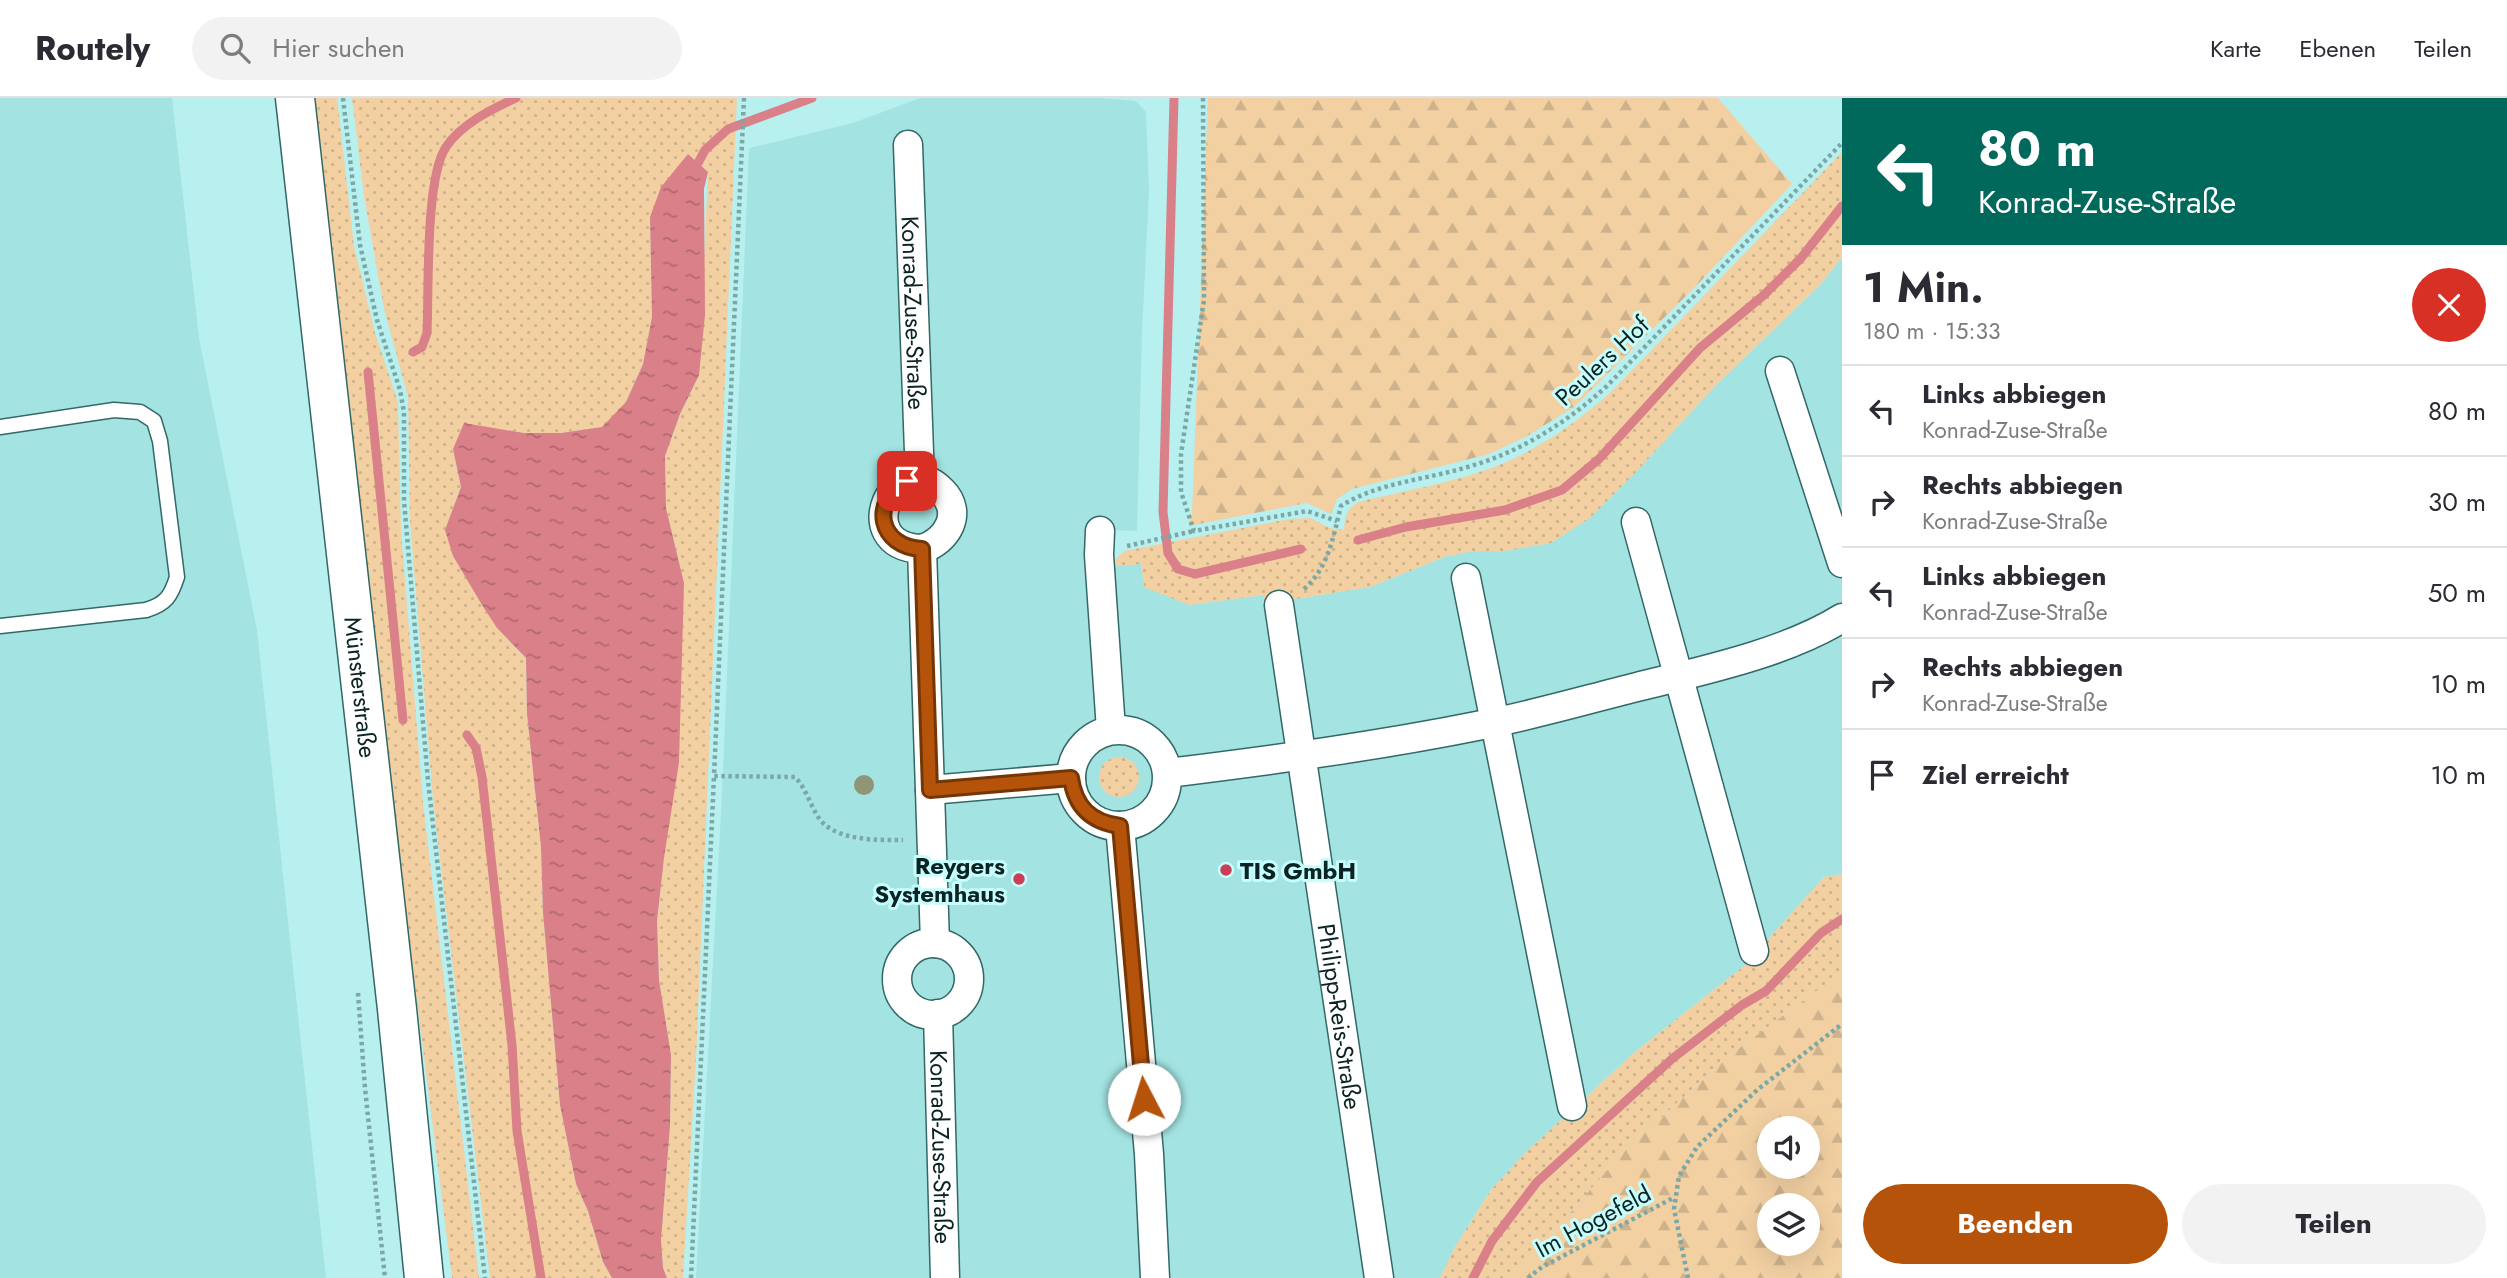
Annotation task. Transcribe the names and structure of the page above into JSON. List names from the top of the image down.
{
  "streets": {
    "main road": ["Münsterstraße"],
    "street": ["Konrad-Zuse-Straße", "Philipp-Reis-Straße"],
    "path": ["Peulers Hof", "Im Hogefeld"]
  },
  "places": ["TIS GmbH", "Reygers Systemhaus"],
  "page": {
    "header": "Routely",
    "search": "Hier suchen",
    "nav": ["Karte", "Ebenen", "Teilen"],
    "turn": ["80 m", "Konrad-Zuse-Straße"],
    "heading": ["1 Min.", "180 m · 15:33"],
    "list": [
      {
        "name": "Links abbiegen",
        "note": "Konrad-Zuse-Straße",
        "value": "80 m"
      },
      {
        "name": "Rechts abbiegen",
        "note": "Konrad-Zuse-Straße",
        "value": "30 m"
      },
      {
        "name": "Links abbiegen",
        "note": "Konrad-Zuse-Straße",
        "value": "50 m"
      },
      {
        "name": "Rechts abbiegen",
        "note": "Konrad-Zuse-Straße",
        "value": "10 m"
      },
      {
        "name": "Ziel erreicht",
        "value": "10 m"
      }
    ],
    "buttons": ["Beenden", "Teilen"]
  }
}
